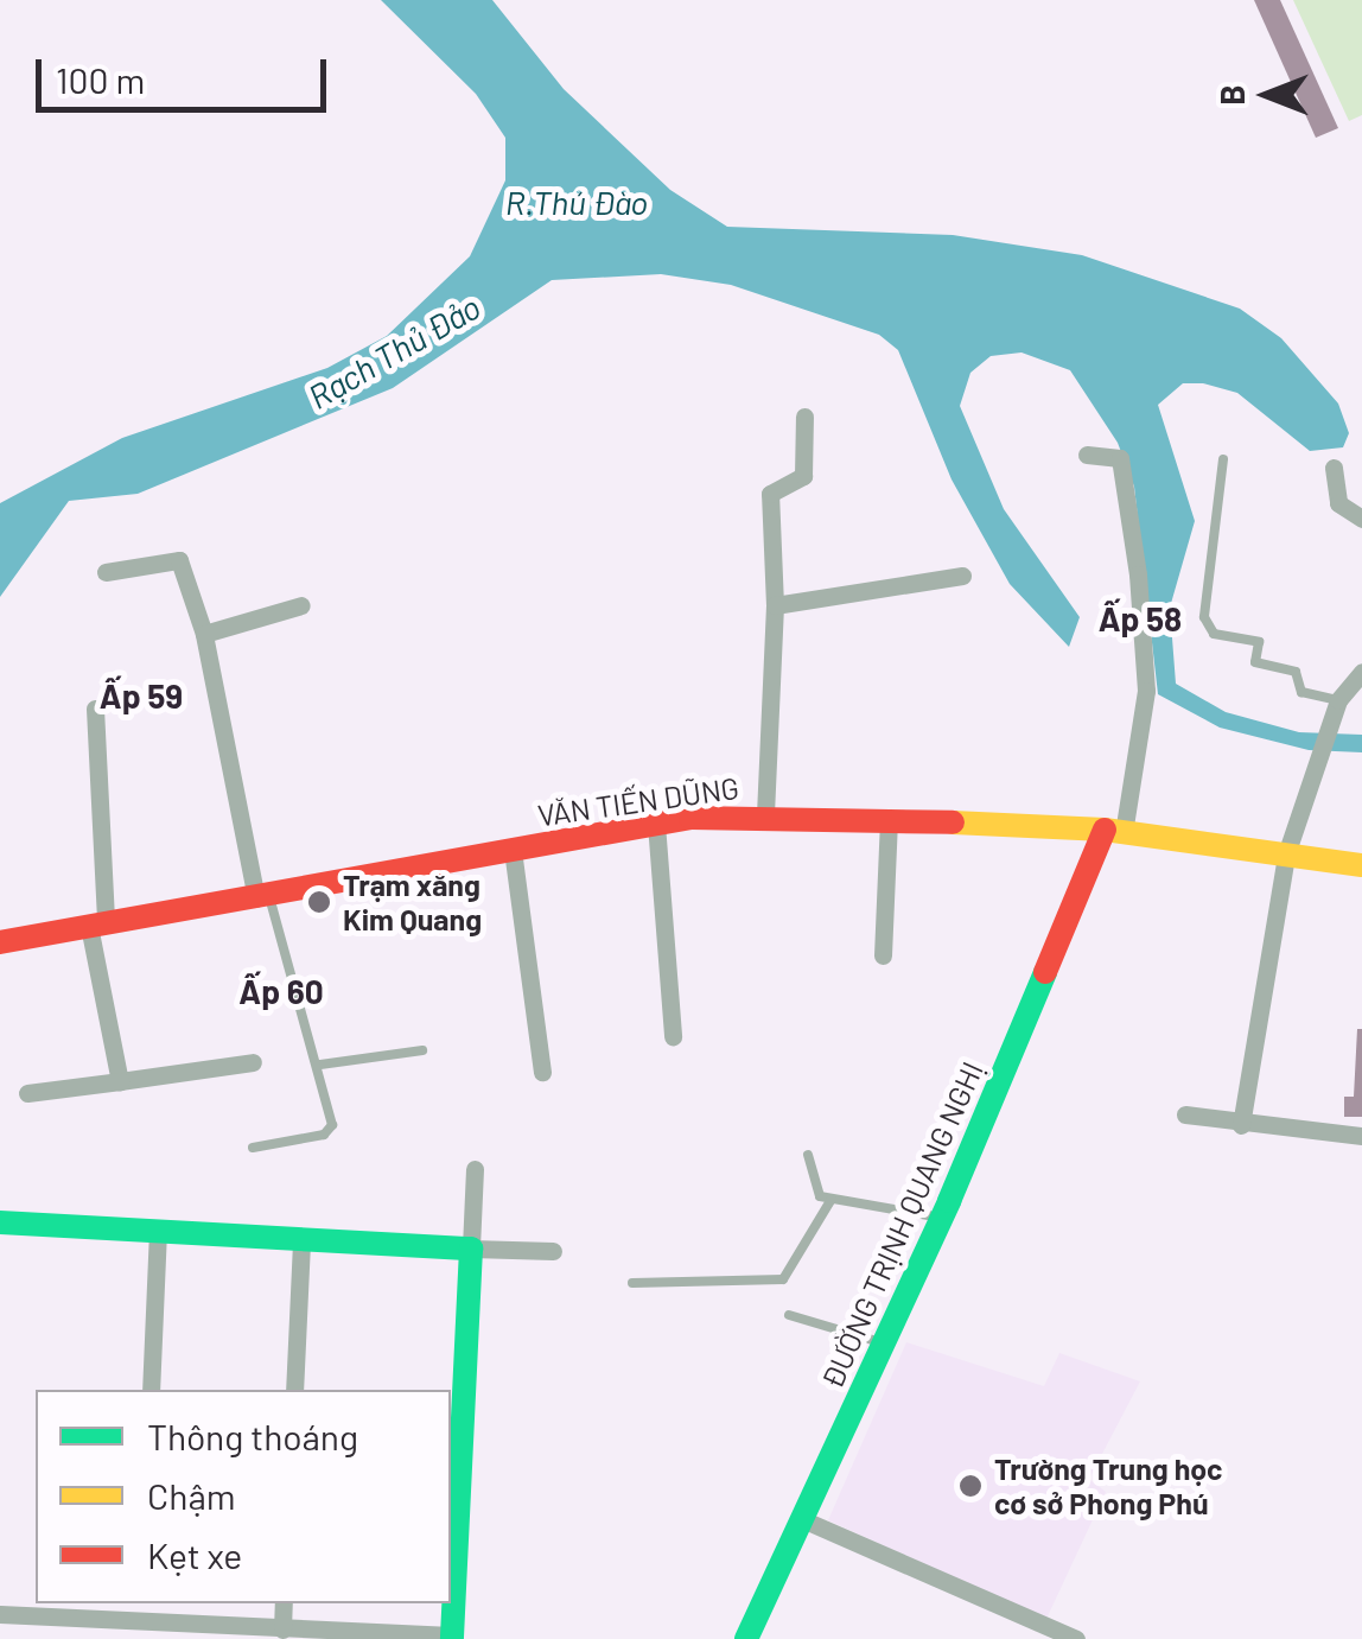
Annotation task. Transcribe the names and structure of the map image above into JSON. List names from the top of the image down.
{
  "streets": {
    "main road": ["VĂN TIẾN DŨNG", "ĐƯỜNG TRỊNH QUANG NGHỊ"]
  },
  "crossings": [
    ["VĂN TIẾN DŨNG", "ĐƯỜNG TRỊNH QUANG NGHỊ"]
  ],
  "districts": ["Ấp 58", "Ấp 59", "Ấp 60"],
  "water": ["R.Thú Đào", "Rạch Thủ Đảo"],
  "places": ["Trạm xăng Kim Quang", "Trường Trung học cơ sở Phong Phú"],
  "legend": ["Thông thoáng", "Chậm", "Kẹt xe"],
  "scale_bar": "100 m",
  "north": "left"
}
